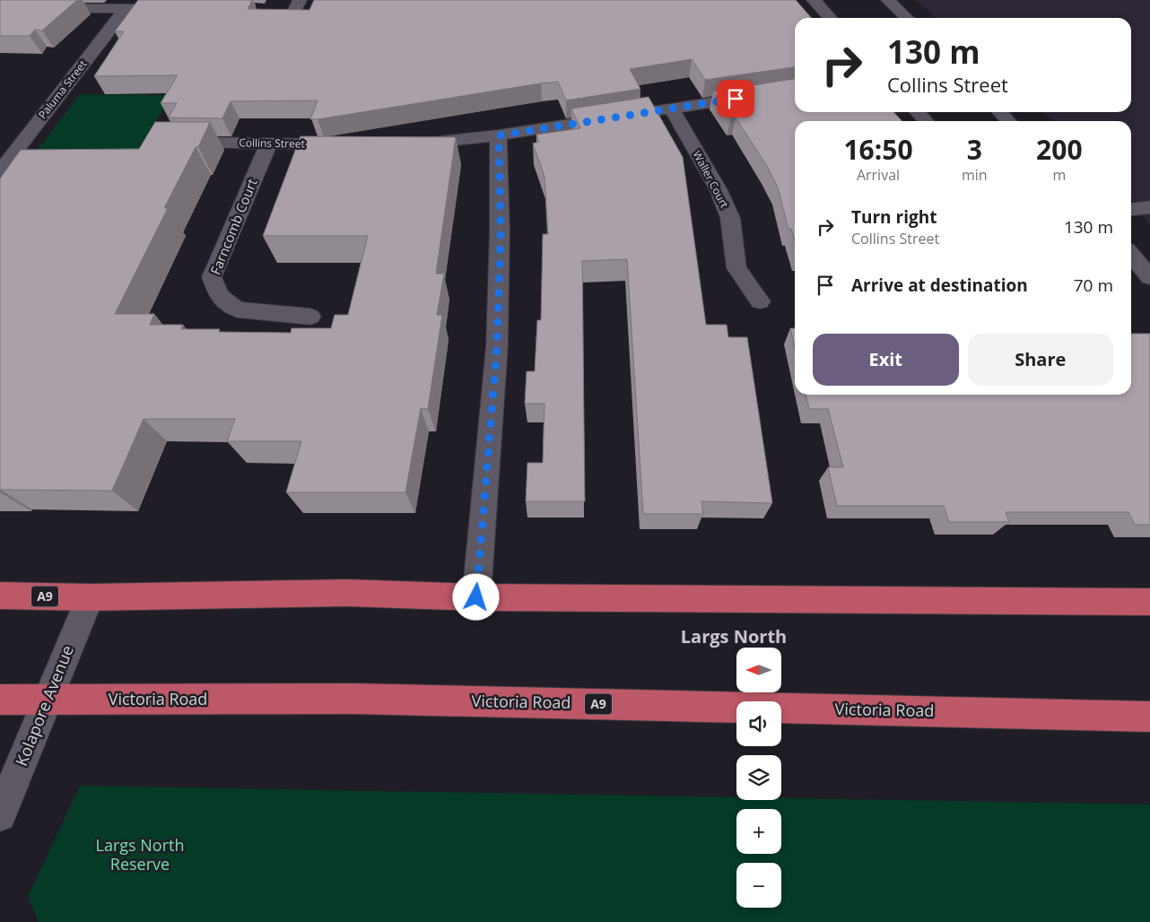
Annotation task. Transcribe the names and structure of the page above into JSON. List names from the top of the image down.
{
  "streets": {
    "highway": ["A9", "Victoria Road"],
    "street": [
      "Paluma Street",
      "Collins Street",
      "Waller Court",
      "Farncomb Court",
      "Kolapore Avenue"
    ]
  },
  "crossings": [
    ["Collins Street", "Farncomb Court"],
    ["A9", "Kolapore Avenue"],
    ["Victoria Road", "Kolapore Avenue"]
  ],
  "districts": ["Largs North"],
  "parks": ["Largs North Reserve"],
  "north": "left",
  "page": {
    "turn": ["130 m", "Collins Street"],
    "eta": [
      "16:50",
      "Arrival",
      "3",
      "min",
      "200",
      "m"
    ],
    "list": [
      {
        "name": "Turn right",
        "note": "Collins Street",
        "value": "130 m"
      },
      {
        "name": "Arrive at destination",
        "value": "70 m"
      }
    ],
    "buttons": ["Exit", "Share"],
    "map_buttons": ["+", "−"]
  }
}
